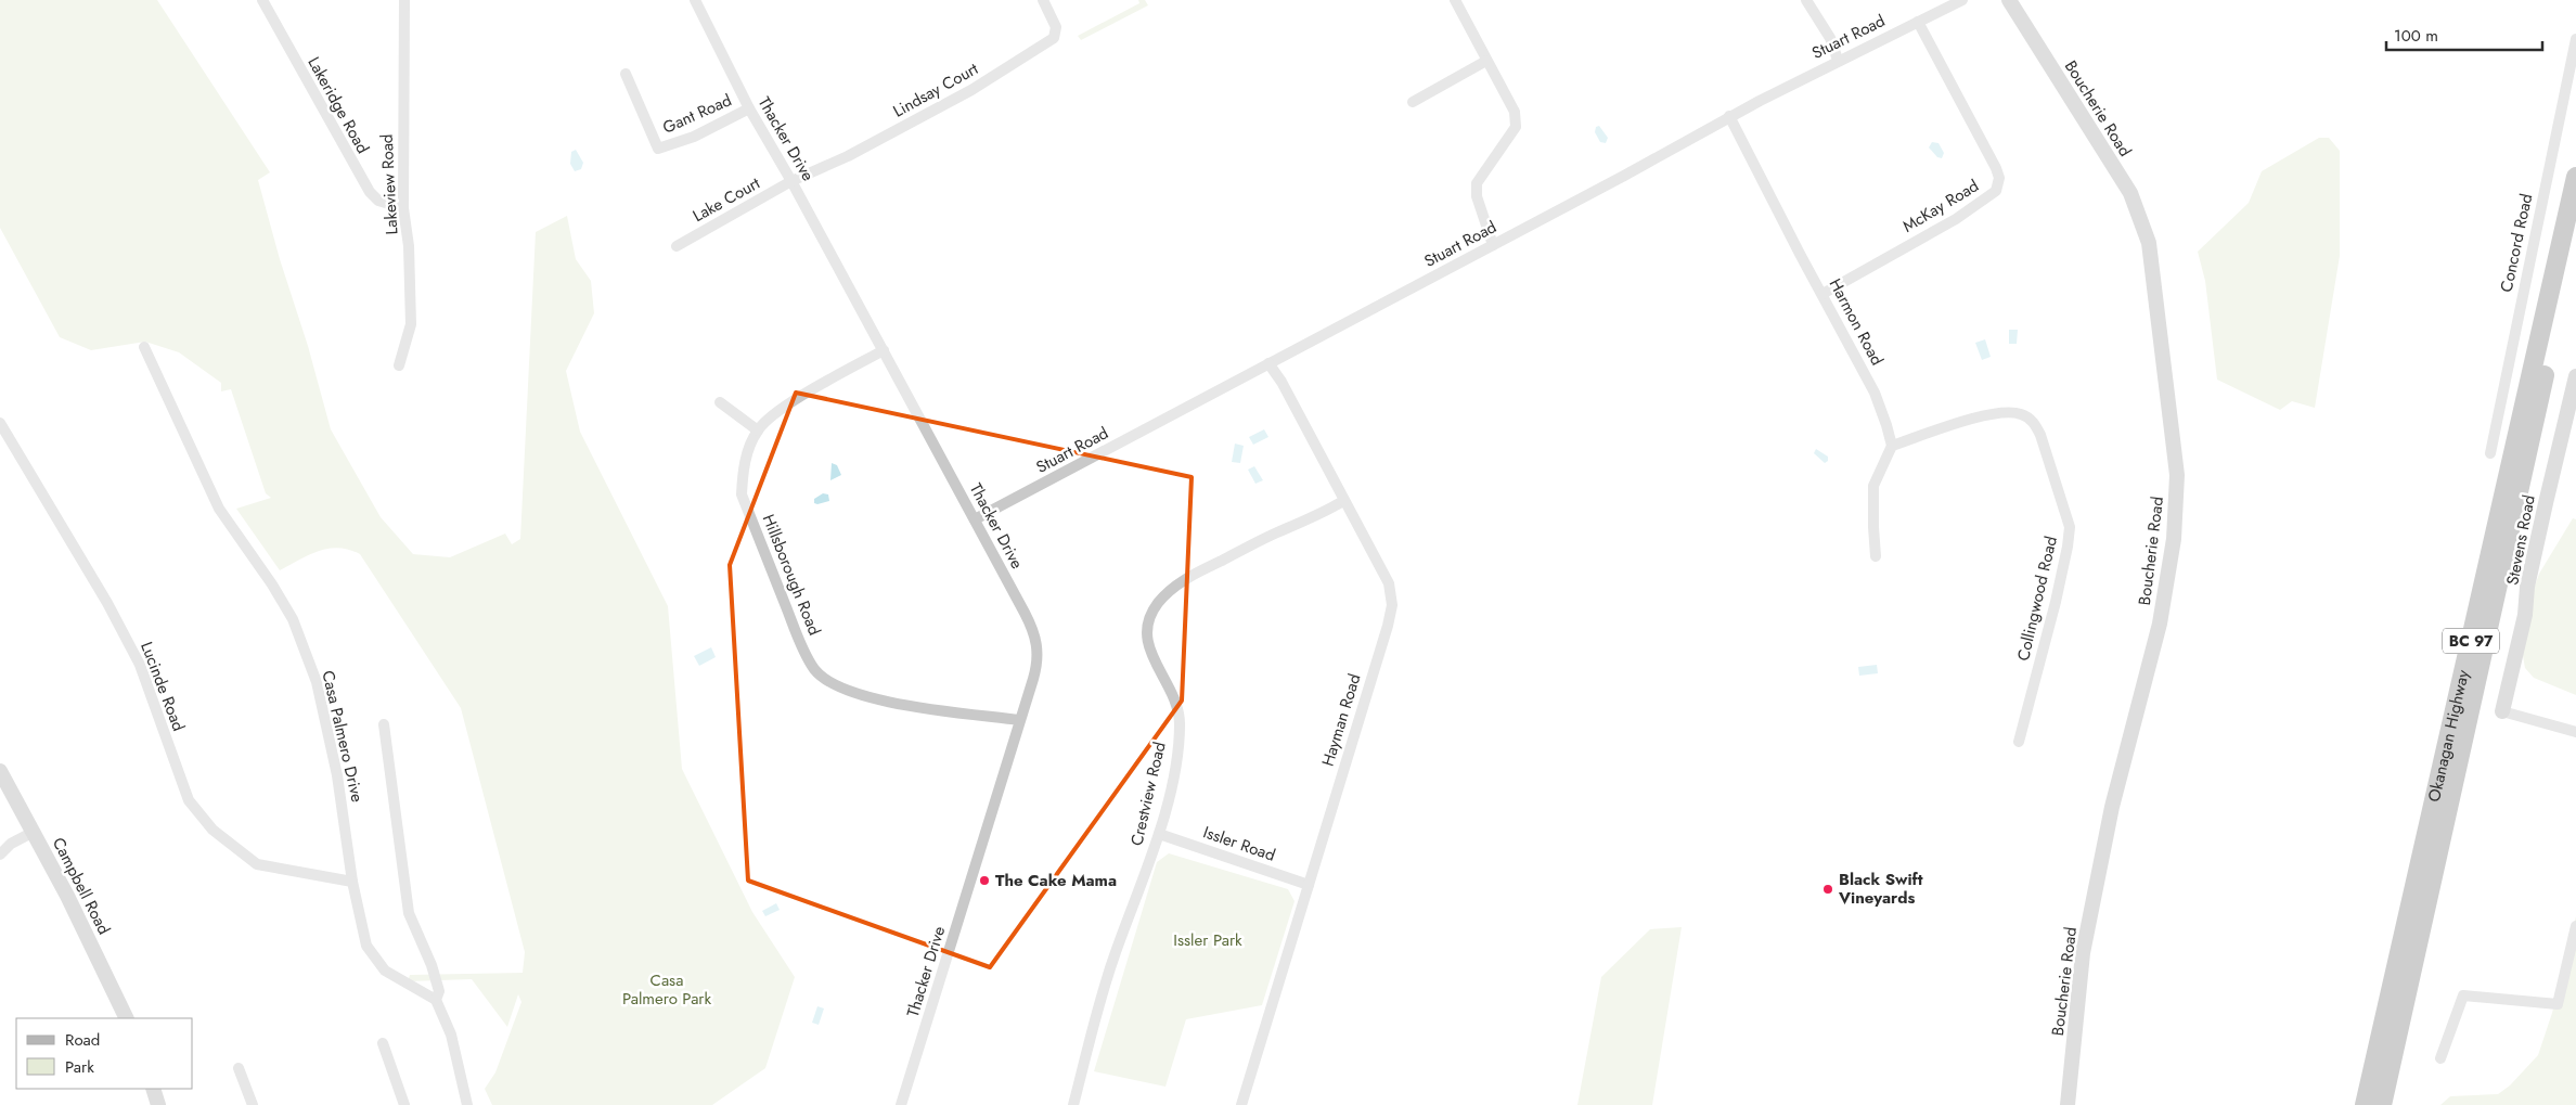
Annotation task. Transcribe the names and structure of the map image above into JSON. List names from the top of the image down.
{
  "streets": {
    "highway": ["BC 97", "Okanagan Highway"],
    "main road": ["Boucherie Road", "Stevens Road", "Campbell Road"],
    "street": [
      "Stuart Road",
      "Lindsay Court",
      "Lakeridge Road",
      "Gant Road",
      "Thacker Drive",
      "Lakeview Road",
      "Lake Court",
      "McKay Road",
      "Concord Road",
      "Harmon Road",
      "Hillsborough Road",
      "Collingwood Road",
      "Lucinde Road",
      "Hayman Road",
      "Casa Palmero Drive",
      "Crestview Road",
      "Issler Road"
    ]
  },
  "crossings": [
    ["Stuart Road", "Thacker Drive"],
    ["Stuart Road", "McKay Road"],
    ["Stuart Road", "Harmon Road"],
    ["Stuart Road", "Hayman Road"],
    ["Lindsay Court", "Thacker Drive"],
    ["Lindsay Court", "Lake Court"],
    ["Lakeridge Road", "Lakeview Road"],
    ["Gant Road", "Thacker Drive"],
    ["Thacker Drive", "Lake Court"],
    ["Thacker Drive", "Hillsborough Road"],
    ["McKay Road", "Harmon Road"],
    ["Harmon Road", "Collingwood Road"],
    ["Lucinde Road", "Casa Palmero Drive"],
    ["Hayman Road", "Crestview Road"],
    ["Hayman Road", "Issler Road"],
    ["Crestview Road", "Issler Road"]
  ],
  "parks": ["Issler Park", "Casa Palmero Park"],
  "places": ["The Cake Mama", "Black Swift Vineyards"],
  "legend": ["Road", "Park"],
  "scale_bar": "100 m"
}
